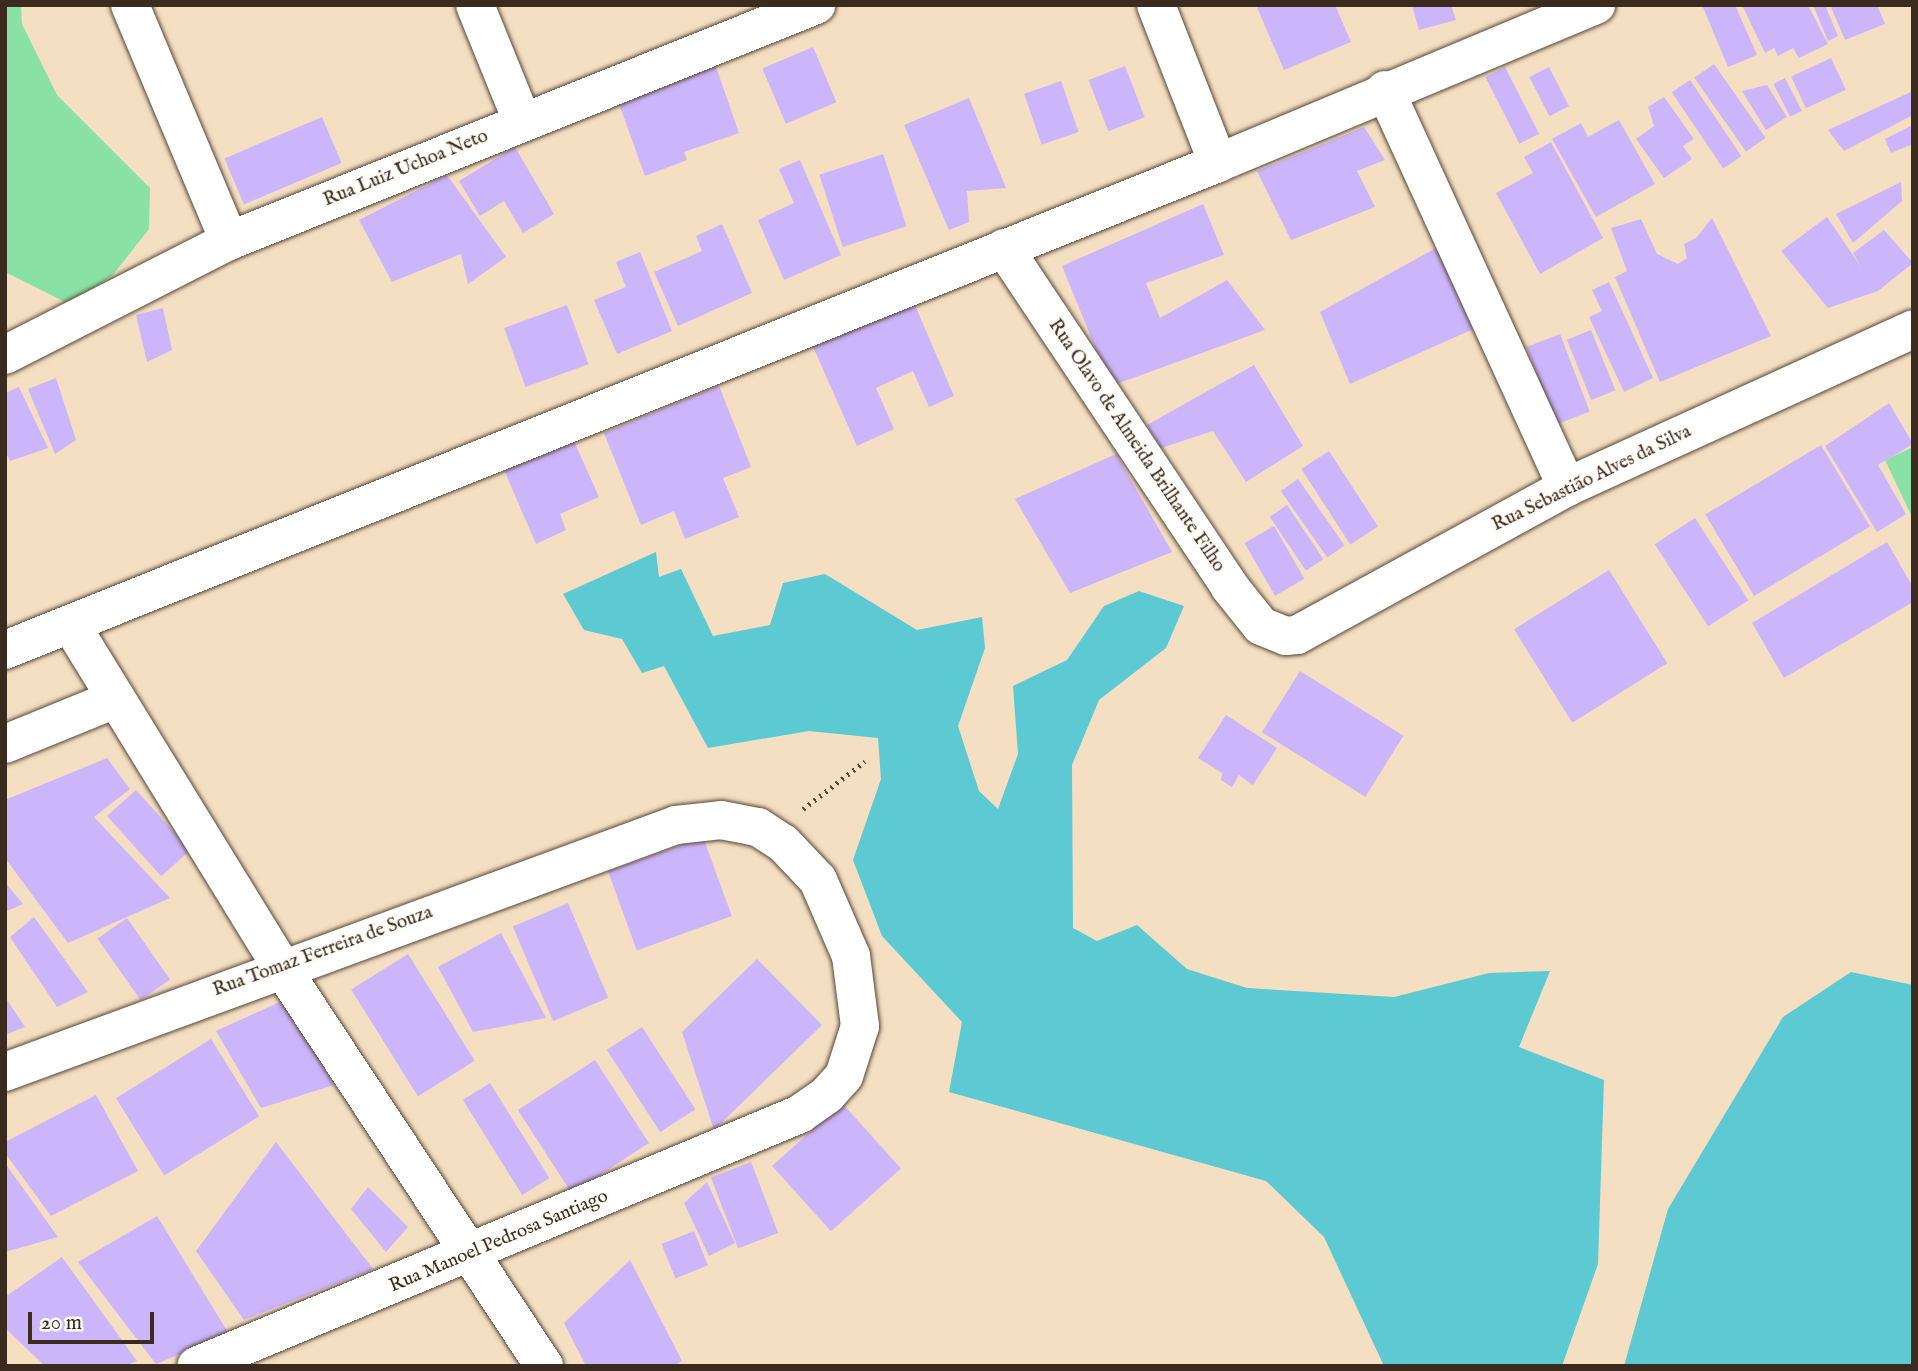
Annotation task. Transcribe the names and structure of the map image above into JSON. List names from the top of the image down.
{
  "streets": {
    "street": [
      "Rua Luiz Uchoa Neto",
      "Rua Olavo de Almeida Brilhante Filho",
      "Rua Sebastião Alves da Silva",
      "Rua Tomaz Ferreira de Souza",
      "Rua Manoel Pedrosa Santiago"
    ]
  },
  "crossings": [
    ["Rua Olavo de Almeida Brilhante Filho", "Rua Sebastião Alves da Silva"],
    ["Rua Tomaz Ferreira de Souza", "Rua Manoel Pedrosa Santiago"]
  ],
  "scale_bar": "20 m"
}
